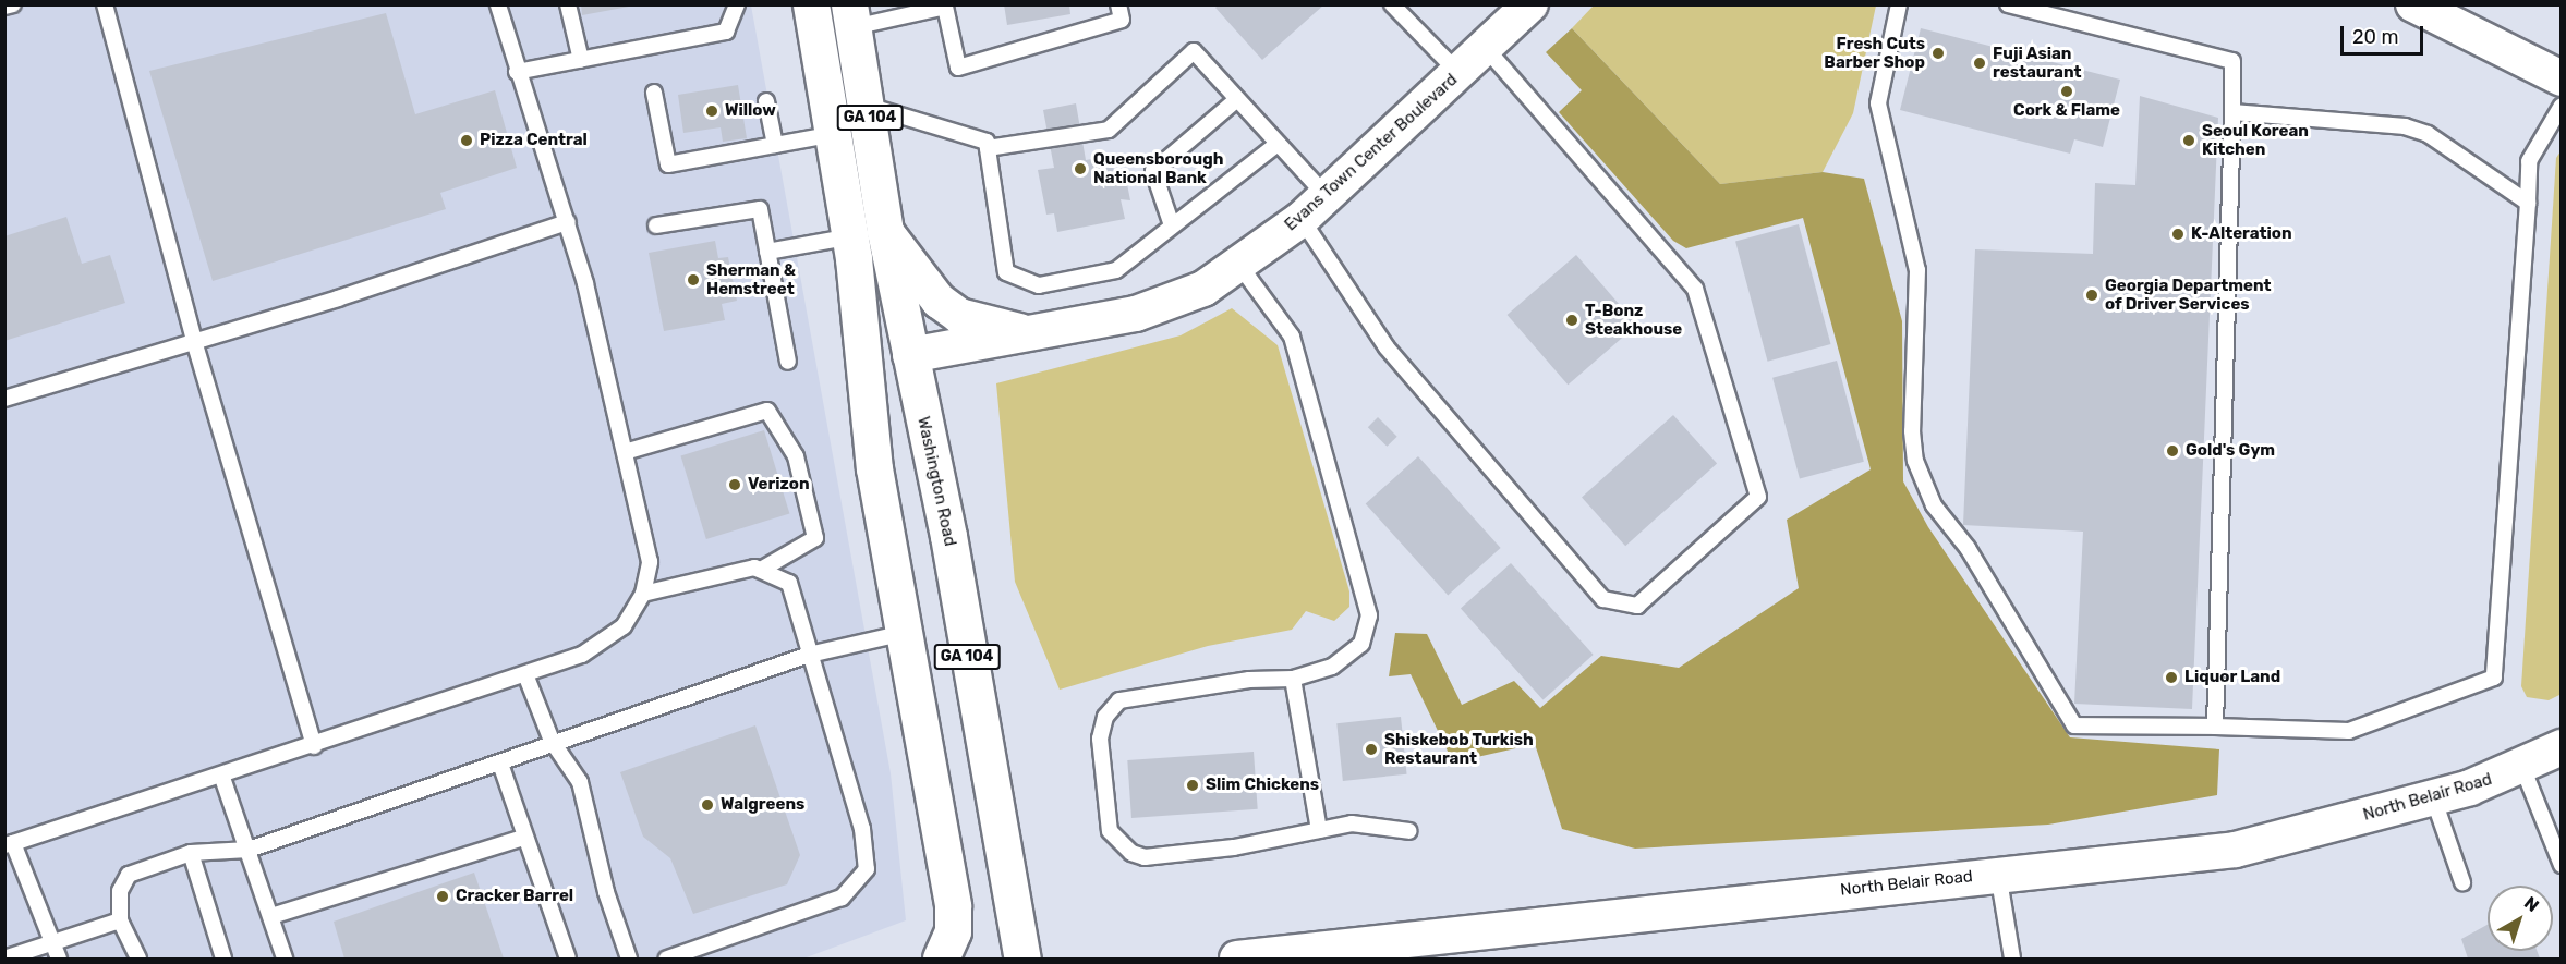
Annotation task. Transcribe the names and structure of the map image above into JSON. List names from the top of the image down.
{
  "streets": {
    "main road": ["GA 104", "Washington Road"],
    "street": ["Evans Town Center Boulevard", "North Belair Road"]
  },
  "crossings": [
    ["Evans Town Center Boulevard", "Washington Road"]
  ],
  "places": [
    "Fresh Cuts Barber Shop",
    "Fuji Asian restaurant",
    "Cork & Flame",
    "Willow",
    "Pizza Central",
    "Seoul Korean Kitchen",
    "Queensborough National Bank",
    "K-Alteration",
    "Sherman & Hemstreet",
    "Georgia Department of Driver Services",
    "T-Bonz Steakhouse",
    "Gold's Gym",
    "Verizon",
    "Liquor Land",
    "Shiskebob Turkish Restaurant",
    "Slim Chickens",
    "Walgreens",
    "Cracker Barrel"
  ],
  "scale_bar": "20 m",
  "north": "top right"
}
